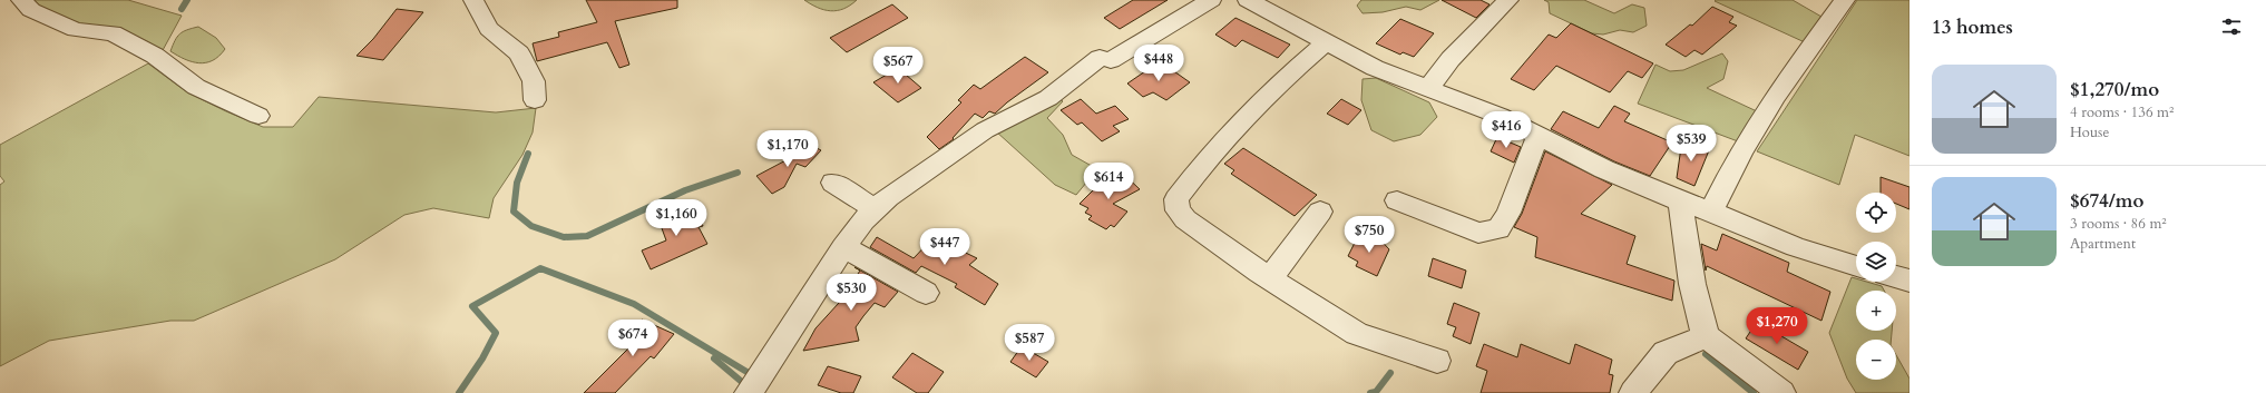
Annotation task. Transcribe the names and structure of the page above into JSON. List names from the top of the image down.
{
  "page": {
    "heading": "13 homes",
    "price": [
      "$448",
      "$567",
      "$416",
      "$539",
      "$1,170",
      "$614",
      "$1,160",
      "$750",
      "$447",
      "$530",
      "$1,270",
      "$674",
      "$587"
    ],
    "list": [
      {
        "name": "$1,270/mo",
        "note": "4 rooms · 136 m² · House"
      },
      {
        "name": "$674/mo",
        "note": "3 rooms · 86 m² · Apartment"
      }
    ],
    "map_buttons": ["+", "−"]
  }
}
